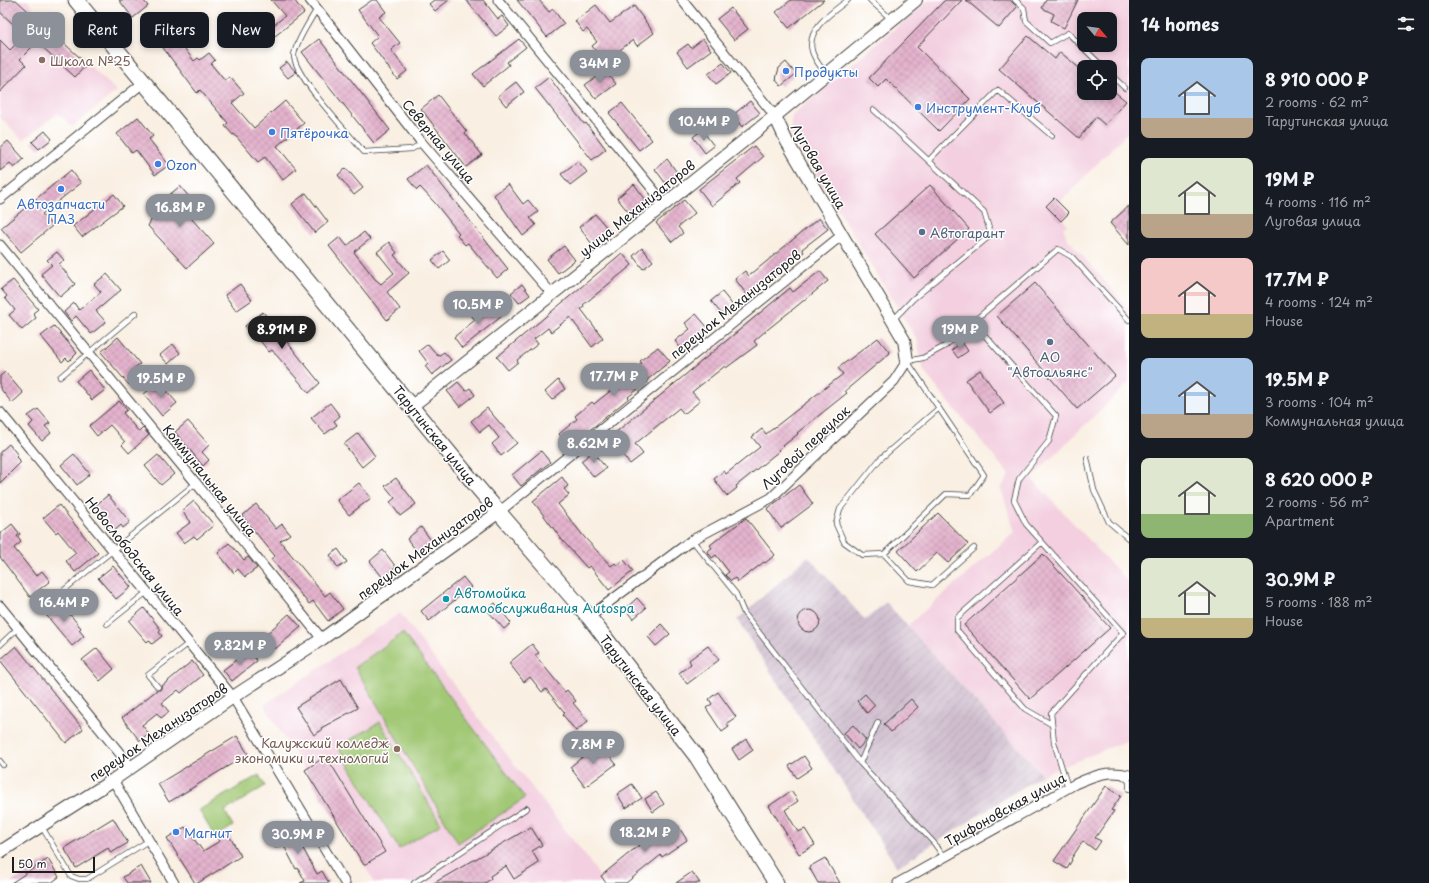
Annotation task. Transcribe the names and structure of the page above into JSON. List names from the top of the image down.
{
  "streets": {
    "main road": ["Тарутинская улица"],
    "street": [
      "Северная улица",
      "Луговая улица",
      "улица Механизаторов",
      "переулок Механизаторов",
      "Луговой переулок",
      "Коммунальная улица",
      "Новослободская улица",
      "Трифоновская улица"
    ]
  },
  "crossings": [
    ["Северная улица", "улица Механизаторов"],
    ["Луговая улица", "улица Механизаторов"],
    ["Луговая улица", "переулок Механизаторов"],
    ["Луговая улица", "Луговой переулок"],
    ["улица Механизаторов", "Тарутинская улица"],
    ["переулок Механизаторов", "Тарутинская улица"],
    ["переулок Механизаторов", "Коммунальная улица"],
    ["переулок Механизаторов", "Новослободская улица"],
    ["Тарутинская улица", "Луговой переулок"]
  ],
  "places": [
    "Школа №25",
    "Продукты",
    "Инструмент-Клуб",
    "Пятёрочка",
    "Ozon",
    "Автозапчасти ПАЗ",
    "Автогарант",
    "АО \"Автоальянс\"",
    "Автомойка самообслуживания Autospa",
    "Калужский колледж экономики и технологий",
    "Магнит"
  ],
  "scale_bar": "50 m",
  "north": "bottom right",
  "page": {
    "heading": "14 homes",
    "chip": [
      "Buy",
      "Rent",
      "Filters",
      "New"
    ],
    "list": [
      {
        "name": "8 910 000 ₽",
        "note": "2 rooms · 62 m² · Тарутинская улица"
      },
      {
        "name": "19M ₽",
        "note": "4 rooms · 116 m² · Луговая улица"
      },
      {
        "name": "17.7M ₽",
        "note": "4 rooms · 124 m² · House"
      },
      {
        "name": "19.5M ₽",
        "note": "3 rooms · 104 m² · Коммунальная улица"
      },
      {
        "name": "8 620 000 ₽",
        "note": "2 rooms · 56 m² · Apartment"
      },
      {
        "name": "30.9M ₽",
        "note": "5 rooms · 188 m² · House"
      }
    ],
    "price": [
      "34M ₽",
      "10.4M ₽",
      "16.8M ₽",
      "10.5M ₽",
      "8.91M ₽",
      "19M ₽",
      "17.7M ₽",
      "19.5M ₽",
      "8.62M ₽",
      "16.4M ₽",
      "9.82M ₽",
      "7.8M ₽",
      "18.2M ₽",
      "30.9M ₽"
    ],
    "scale": "50 m"
  }
}
